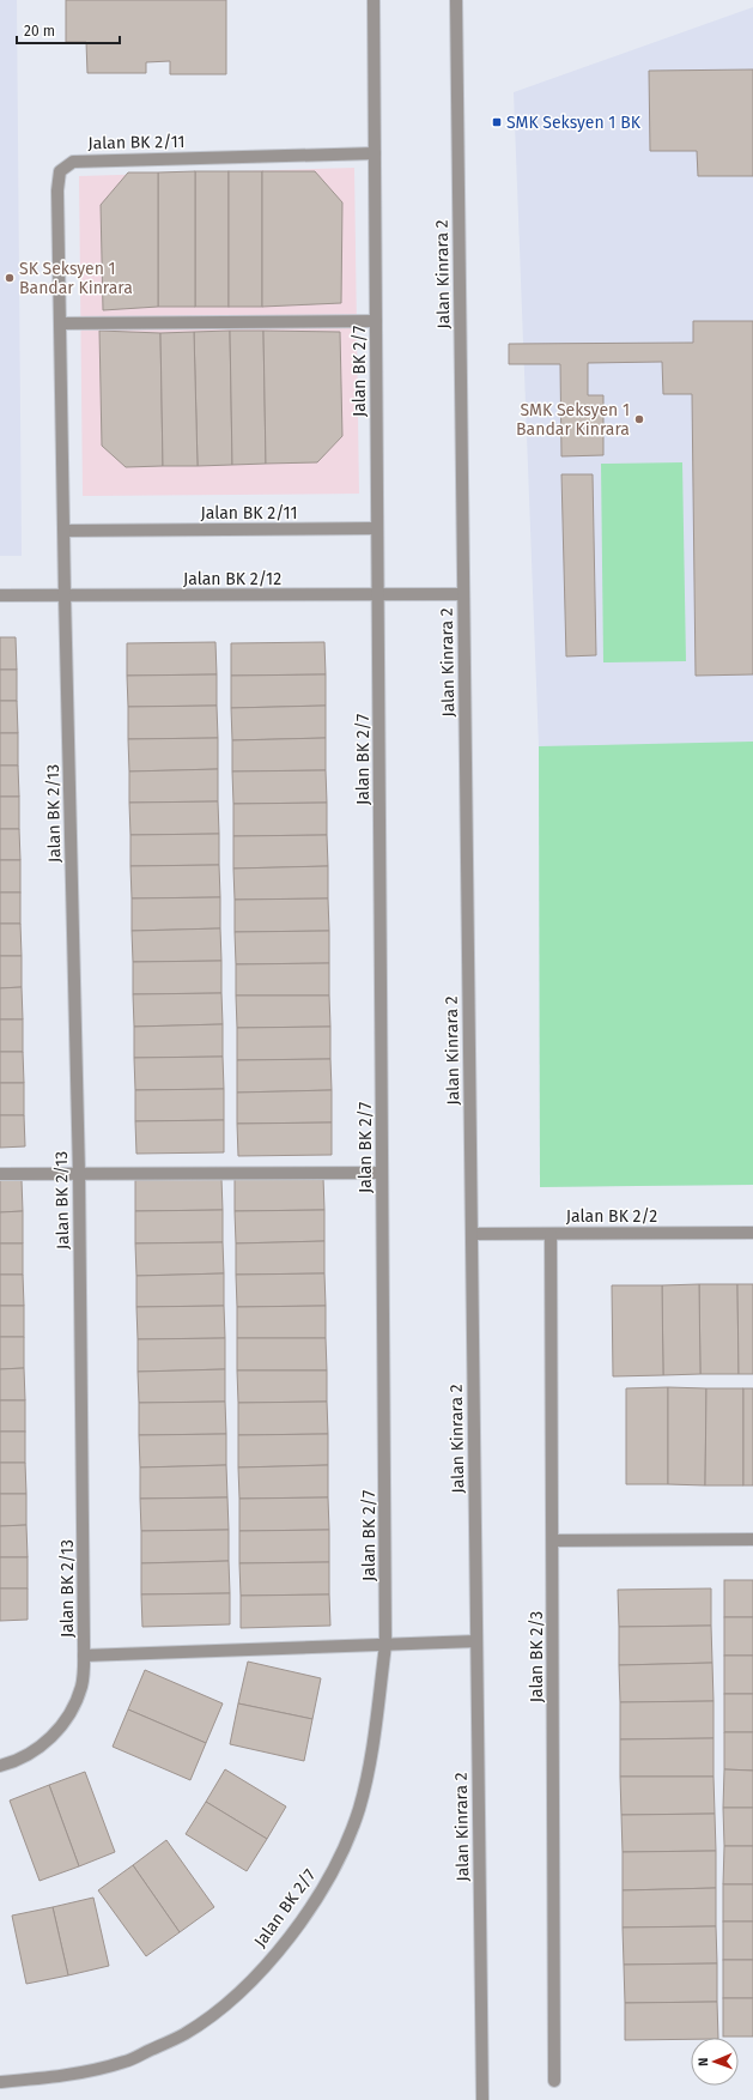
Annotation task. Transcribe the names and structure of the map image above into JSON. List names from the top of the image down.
{
  "streets": {
    "street": [
      "Jalan BK 2/11",
      "Jalan Kinrara 2",
      "Jalan BK 2/7",
      "Jalan BK 2/12",
      "Jalan BK 2/13",
      "Jalan BK 2/2",
      "Jalan BK 2/3"
    ]
  },
  "crossings": [
    ["Jalan BK 2/11", "Jalan BK 2/7"],
    ["Jalan BK 2/11", "Jalan BK 2/12"],
    ["Jalan BK 2/11", "Jalan BK 2/13"],
    ["Jalan Kinrara 2", "Jalan BK 2/12"],
    ["Jalan Kinrara 2", "Jalan BK 2/2"],
    ["Jalan BK 2/7", "Jalan BK 2/12"],
    ["Jalan BK 2/12", "Jalan BK 2/13"],
    ["Jalan BK 2/2", "Jalan BK 2/3"]
  ],
  "places": {
    "transit": ["SMK Seksyen 1 BK"],
    "other": ["SK Seksyen 1 Bandar Kinrara", "SMK Seksyen 1 Bandar Kinrara"]
  },
  "scale_bar": "20 m",
  "north": "left"
}
